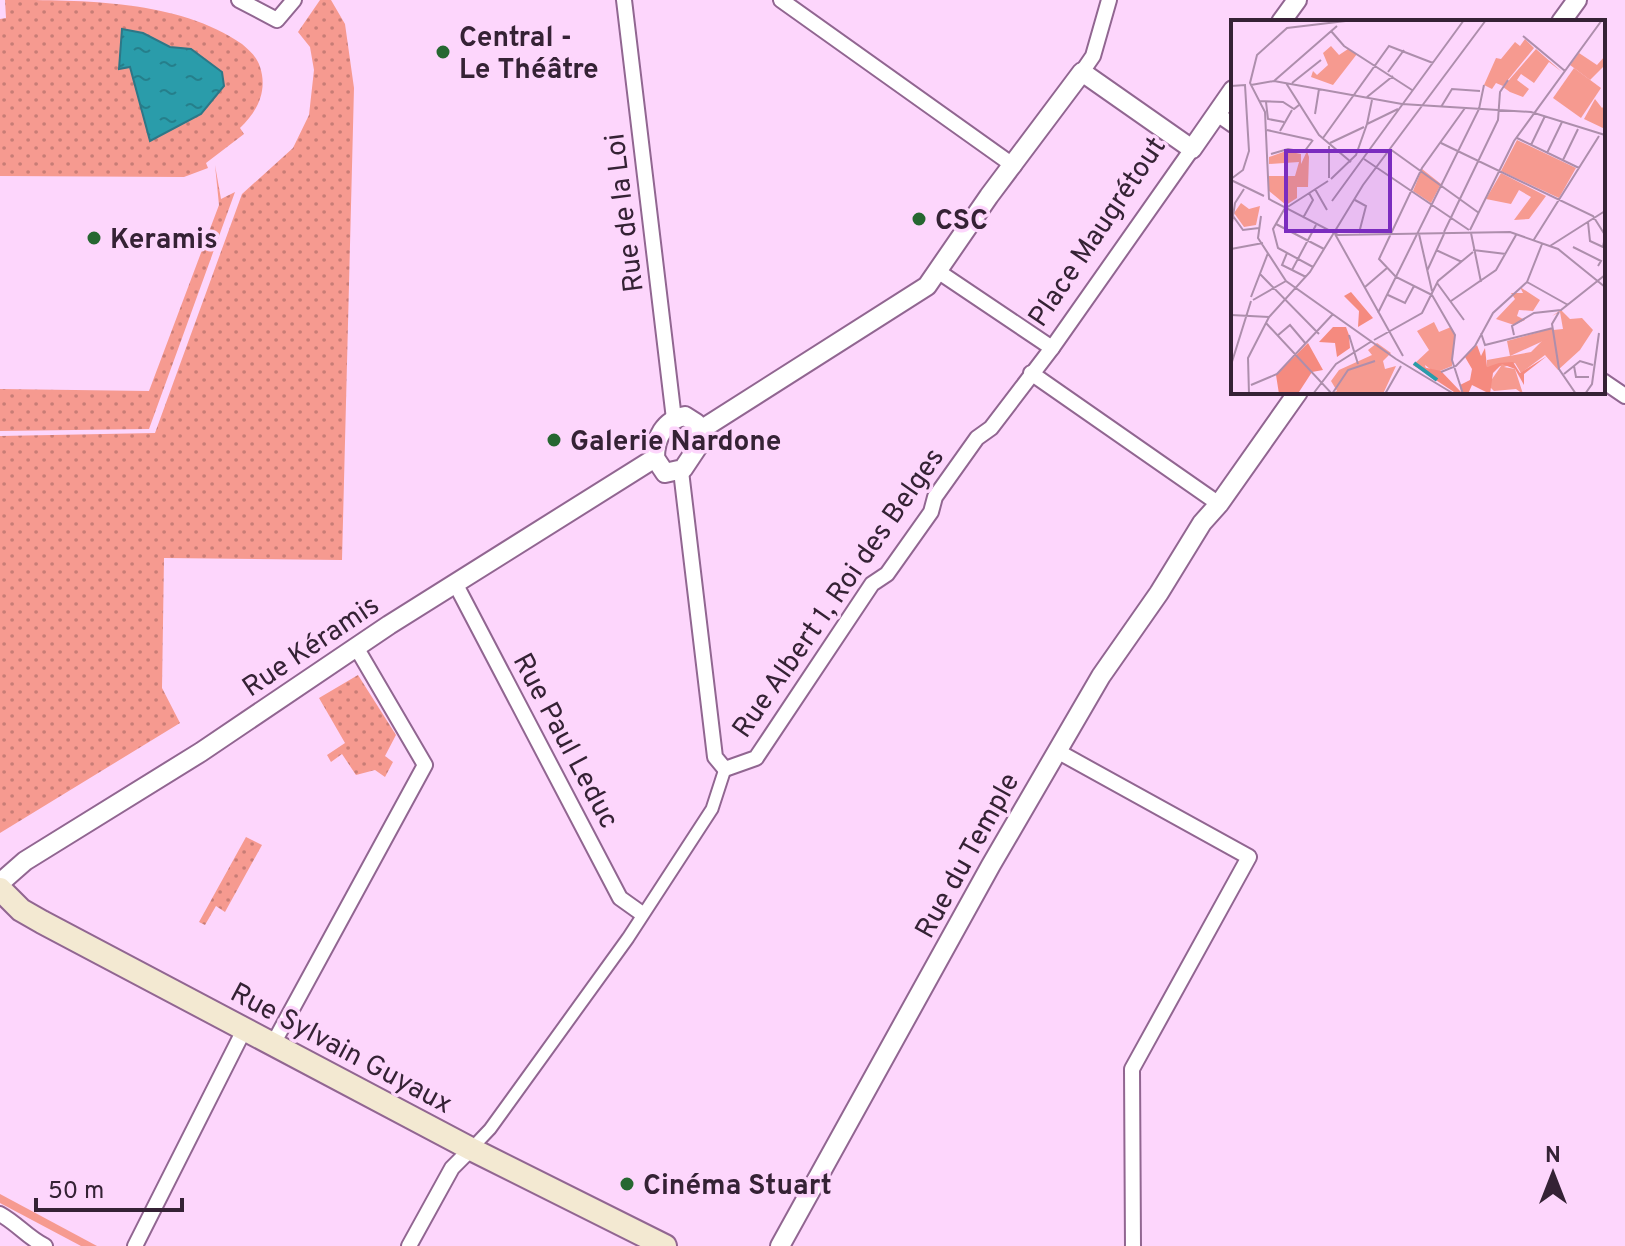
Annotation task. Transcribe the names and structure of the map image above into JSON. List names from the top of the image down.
{
  "streets": {
    "main road": ["Rue Sylvain Guyaux"],
    "street": [
      "Rue de la Loi",
      "Place Maugrétout",
      "Rue Albert 1, Roi des Belges",
      "Rue Kéramis",
      "Rue Paul Leduc",
      "Rue du Temple"
    ]
  },
  "crossings": [
    ["Rue de la Loi", "Rue Kéramis"],
    ["Place Maugrétout", "Rue Albert 1, Roi des Belges"],
    ["Rue Albert 1, Roi des Belges", "Rue Paul Leduc"],
    ["Rue Albert 1, Roi des Belges", "Rue Sylvain Guyaux"],
    ["Rue Kéramis", "Rue Paul Leduc"]
  ],
  "places": [
    "Central - Le Théâtre",
    "CSC",
    "Keramis",
    "Galerie Nardone",
    "Cinéma Stuart"
  ],
  "scale_bar": "50 m",
  "north": "top"
}
